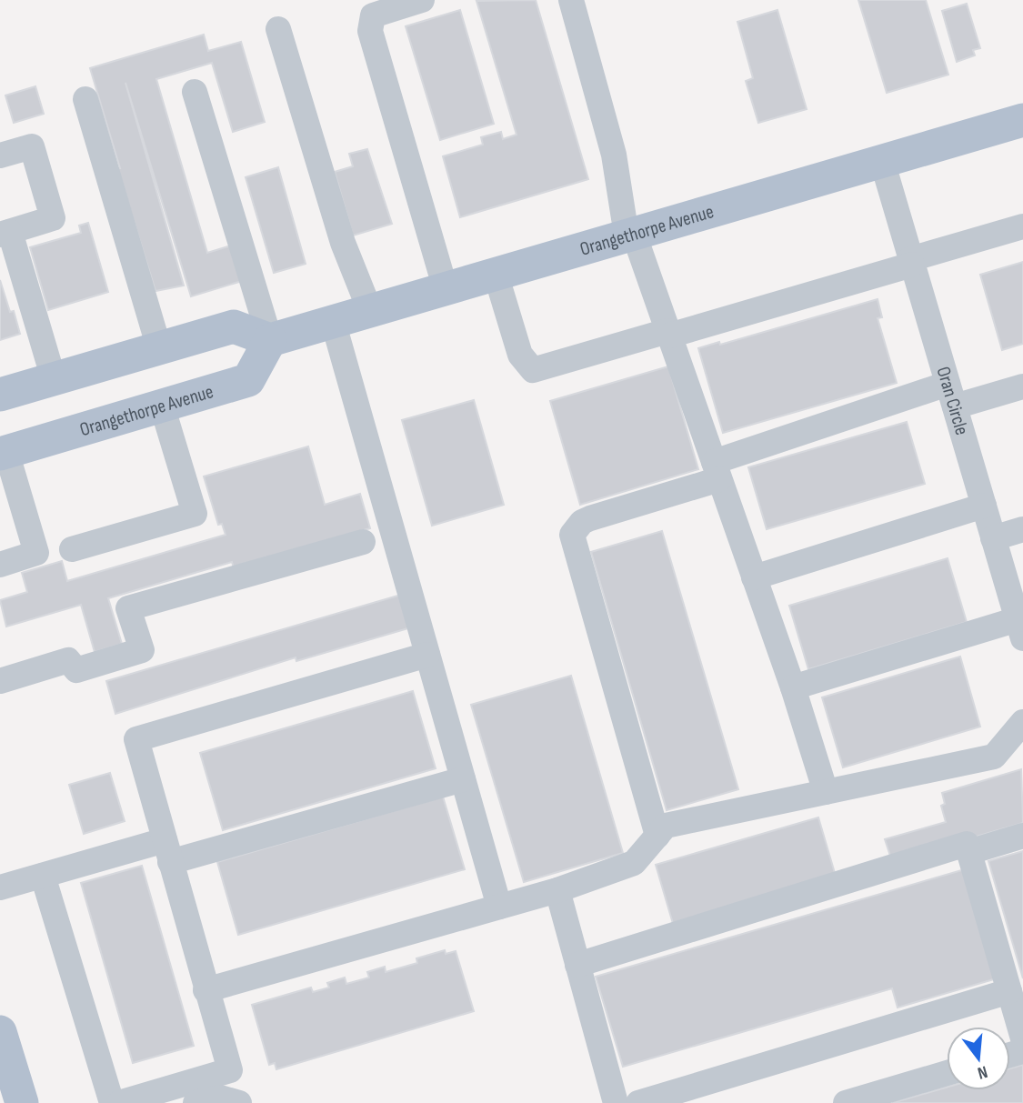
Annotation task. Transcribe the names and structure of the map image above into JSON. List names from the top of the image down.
{
  "streets": {
    "main road": ["Orangethorpe Avenue"],
    "street": ["Oran Circle"]
  },
  "crossings": [
    ["Orangethorpe Avenue", "Oran Circle"]
  ],
  "north": "bottom"
}
